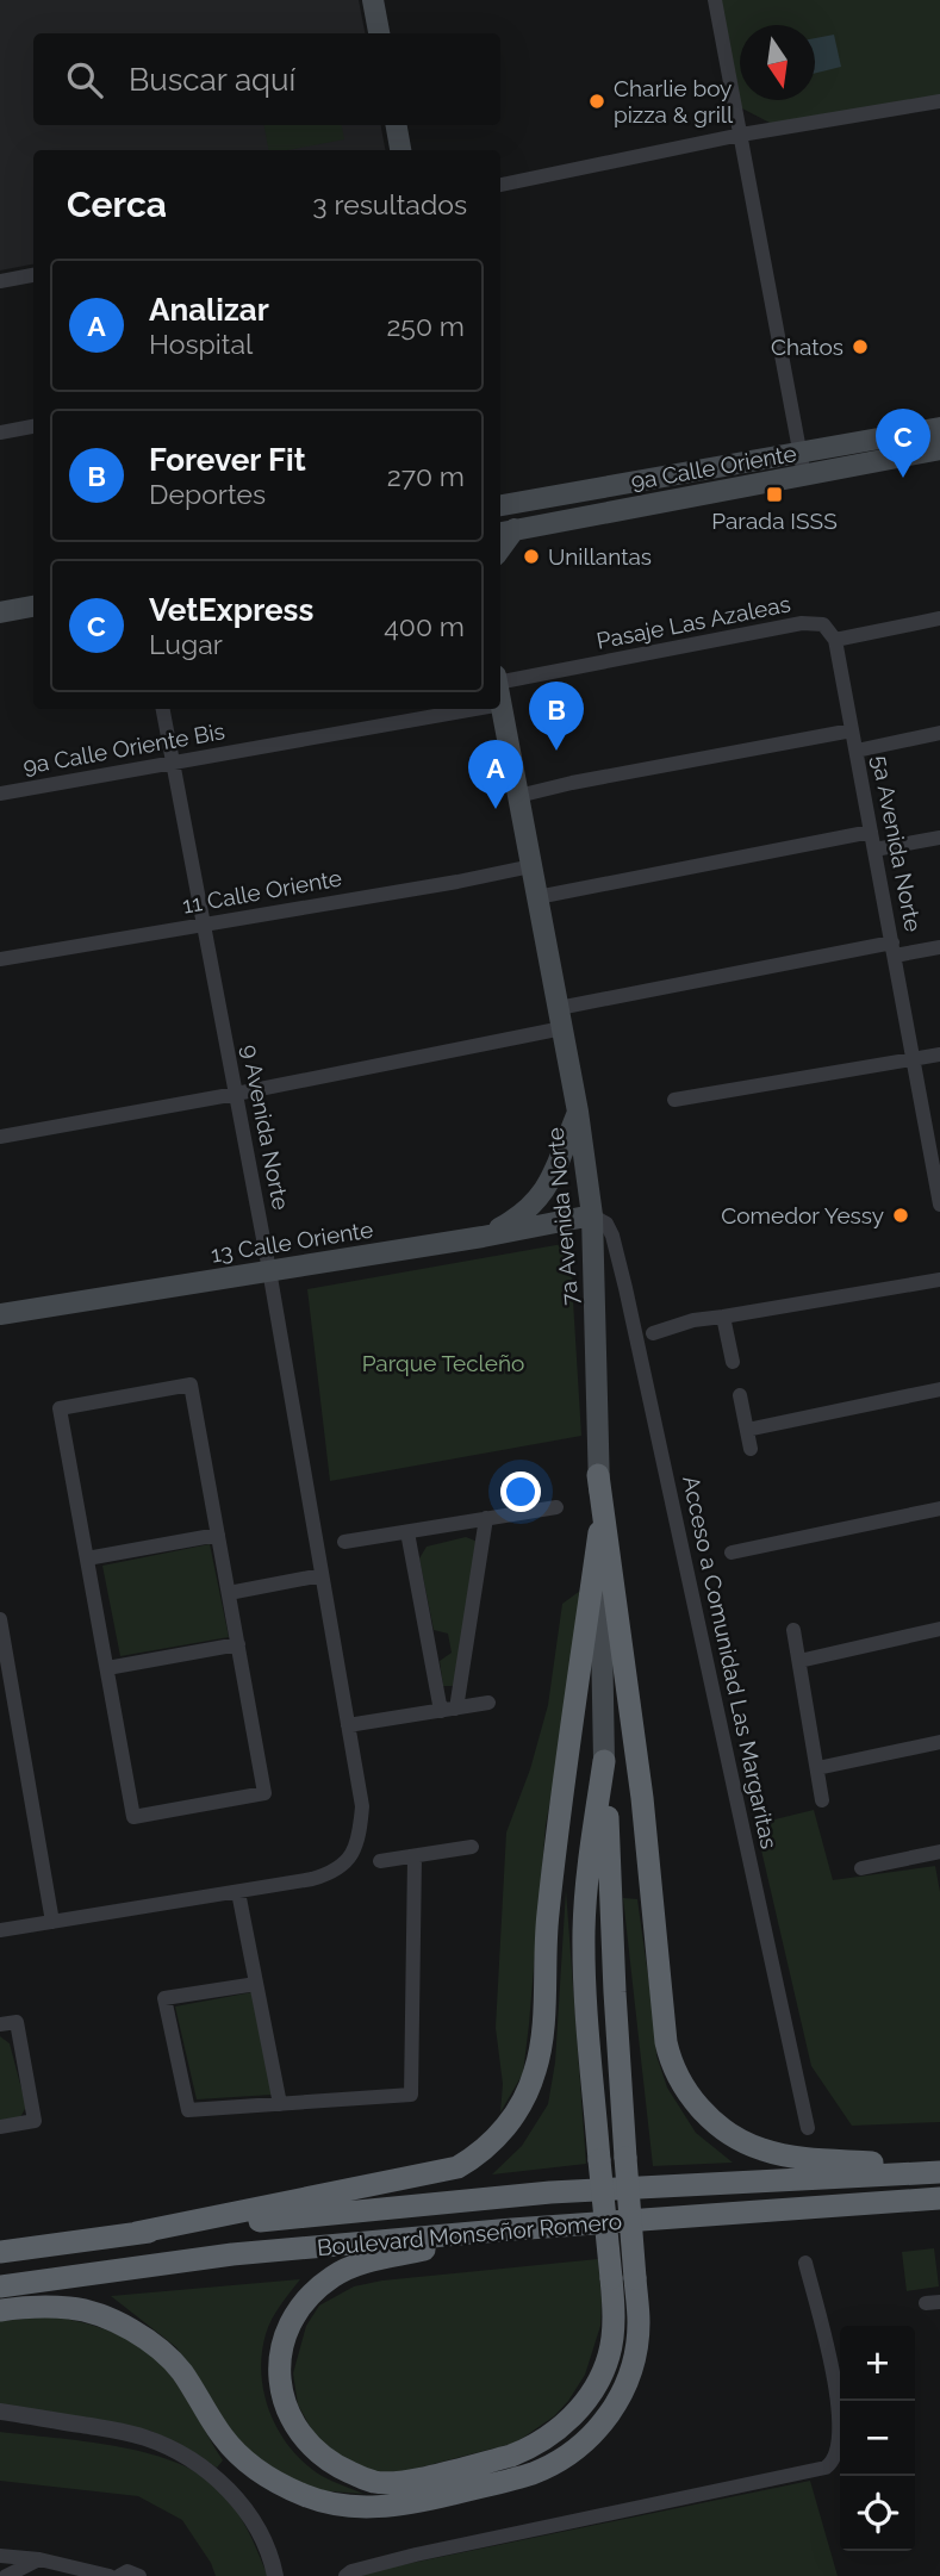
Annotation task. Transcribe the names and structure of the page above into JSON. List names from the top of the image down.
{
  "streets": {
    "highway": ["Boulevard Monseñor Romero"],
    "main road": ["9a Calle Oriente", "7a Avenida Norte", "13 Calle Oriente"],
    "street": [
      "Pasaje Las Azaleas",
      "9a Calle Oriente Bis",
      "5a Avenida Norte",
      "11 Calle Oriente",
      "9 Avenida Norte",
      "Acceso a Comunidad Las Margaritas"
    ]
  },
  "crossings": [
    ["Pasaje Las Azaleas", "5a Avenida Norte"],
    ["9a Calle Oriente Bis", "9 Avenida Norte"],
    ["11 Calle Oriente", "9 Avenida Norte"],
    ["11 Calle Oriente", "7a Avenida Norte"],
    ["9 Avenida Norte", "13 Calle Oriente"],
    ["7a Avenida Norte", "13 Calle Oriente"],
    ["7a Avenida Norte", "Acceso a Comunidad Las Margaritas"],
    ["13 Calle Oriente", "Acceso a Comunidad Las Margaritas"]
  ],
  "parks": ["Parque Tecleño"],
  "places": {
    "other": [
      "Charlie boy pizza & grill",
      "Chatos",
      "Unillantas",
      "Comedor Yessy"
    ],
    "transit": ["Parada ISSS"]
  },
  "north": "bottom",
  "page": {
    "search": "Buscar aquí",
    "heading": ["Cerca", "3 resultados"],
    "list": [
      {
        "mark": "A",
        "name": "Analizar",
        "note": "Hospital",
        "value": "250 m"
      },
      {
        "mark": "B",
        "name": "Forever Fit",
        "note": "Deportes",
        "value": "270 m"
      },
      {
        "mark": "C",
        "name": "VetExpress",
        "note": "Lugar",
        "value": "400 m"
      }
    ],
    "pins": ["C", "B", "A"],
    "map_buttons": ["+", "−"]
  }
}
